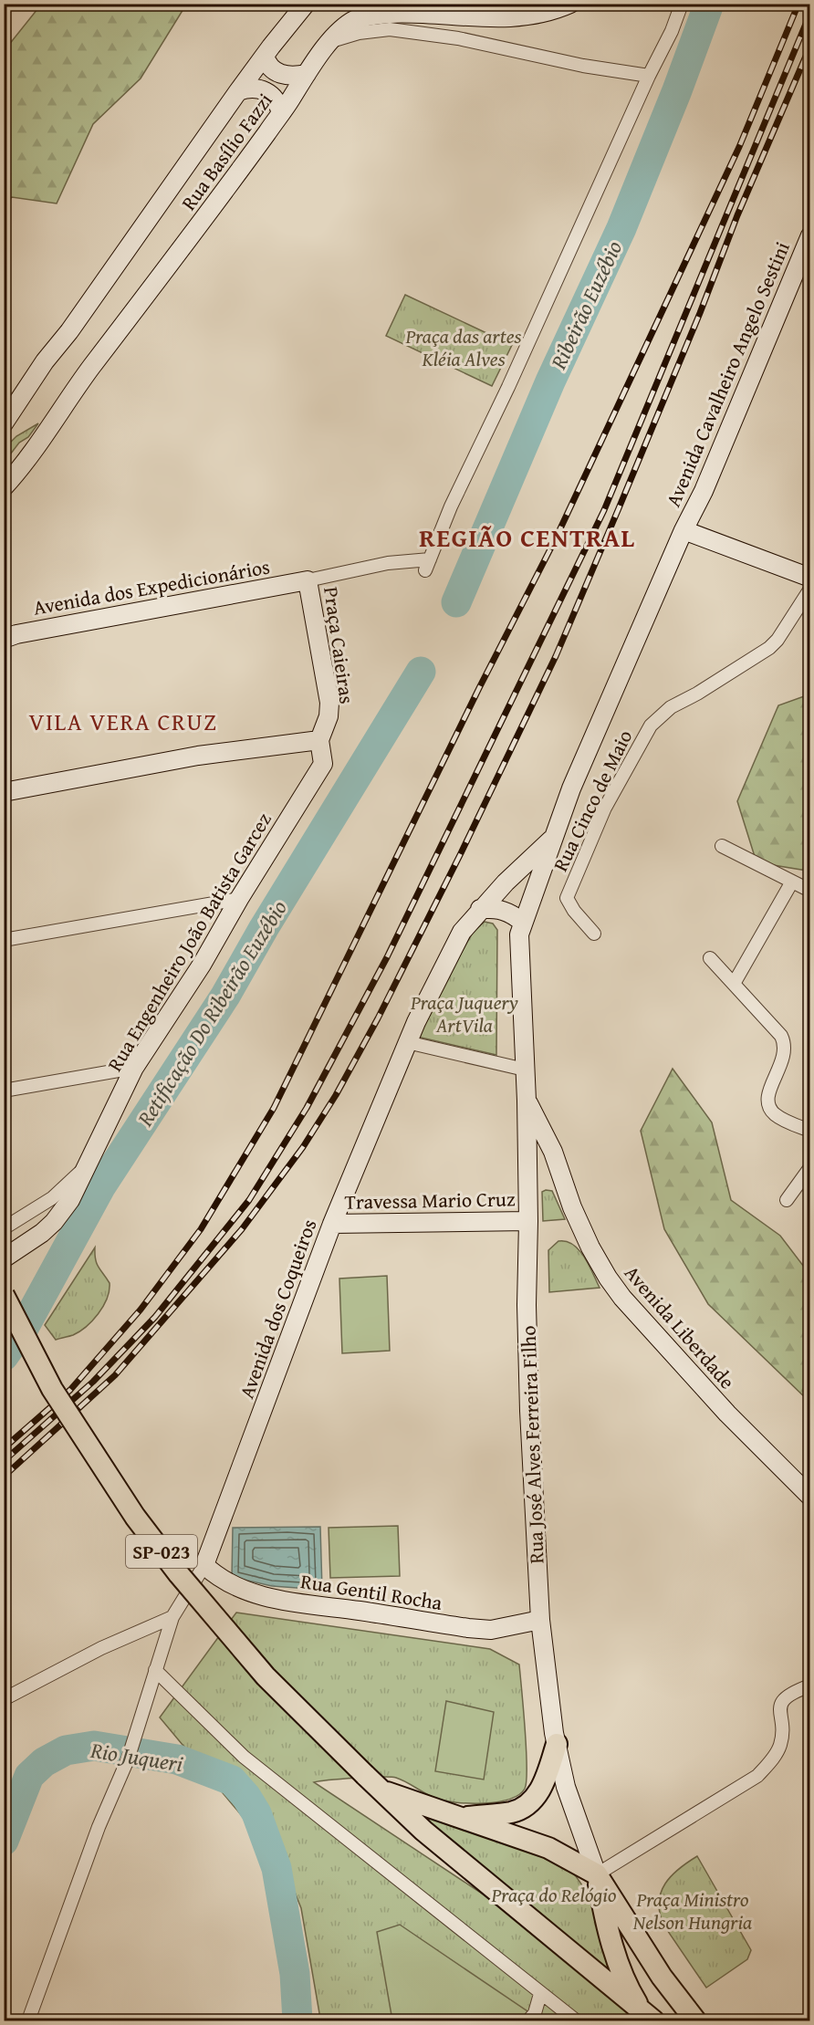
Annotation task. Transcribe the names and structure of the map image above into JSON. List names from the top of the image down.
{
  "streets": {
    "main road": [
      "Rua Basílio Fazzi",
      "Avenida Cavalheiro Angelo Sestini",
      "Avenida dos Expedicionários",
      "Praça Caieiras",
      "Rua Engenheiro João Batista Garcez",
      "Travessa Mario Cruz",
      "Avenida dos Coqueiros",
      "Avenida Liberdade",
      "Rua José Alves Ferreira Filho",
      "SP-023",
      "Rua Gentil Rocha"
    ],
    "street": ["Rua Cinco de Maio"]
  },
  "crossings": [
    ["Avenida Cavalheiro Angelo Sestini", "Avenida dos Coqueiros"],
    ["Avenida Cavalheiro Angelo Sestini", "Rua José Alves Ferreira Filho"],
    ["Avenida dos Expedicionários", "Praça Caieiras"],
    ["Praça Caieiras", "Rua Engenheiro João Batista Garcez"],
    ["Travessa Mario Cruz", "Avenida dos Coqueiros"],
    ["Travessa Mario Cruz", "Rua José Alves Ferreira Filho"],
    ["Avenida dos Coqueiros", "Rua José Alves Ferreira Filho"],
    ["Avenida dos Coqueiros", "Rua Gentil Rocha"],
    ["Avenida Liberdade", "Rua José Alves Ferreira Filho"],
    ["Rua José Alves Ferreira Filho", "SP-023"],
    ["Rua José Alves Ferreira Filho", "Rua Gentil Rocha"]
  ],
  "districts": ["REGIÃO CENTRAL", "VILA VERA CRUZ"],
  "water": ["Ribeirão Euzébio", "Retificação Do Ribeirão Euzébio", "Rio Juqueri"],
  "parks": [
    "Praça das artes Kléia Alves",
    "Praça Juquery ArtVila",
    "Praça do Relógio",
    "Praça Ministro Nelson Hungria"
  ]
}
